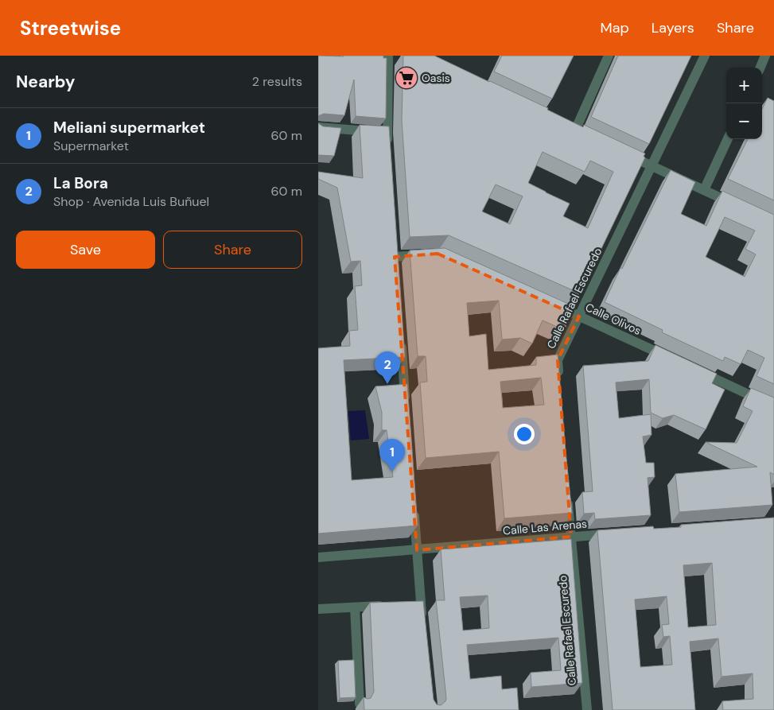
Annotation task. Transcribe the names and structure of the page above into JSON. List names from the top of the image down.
{
  "streets": {
    "street": ["Calle Rafael Escuredo", "Calle Olivos", "Calle Las Arenas"]
  },
  "crossings": [
    ["Calle Rafael Escuredo", "Calle Olivos"],
    ["Calle Rafael Escuredo", "Calle Las Arenas"]
  ],
  "places": {
    "supermarket": ["Oasis"]
  },
  "page": {
    "header": "Streetwise",
    "nav": ["Map", "Layers", "Share"],
    "heading": ["Nearby", "2 results"],
    "map_buttons": ["+", "−"],
    "list": [
      {
        "mark": "1",
        "name": "Meliani supermarket",
        "note": "Supermarket",
        "value": "60 m"
      },
      {
        "mark": "2",
        "name": "La Bora",
        "note": "Shop · Avenida Luis Buñuel",
        "value": "60 m"
      }
    ],
    "buttons": ["Save", "Share"],
    "pins": ["2", "1"]
  }
}
